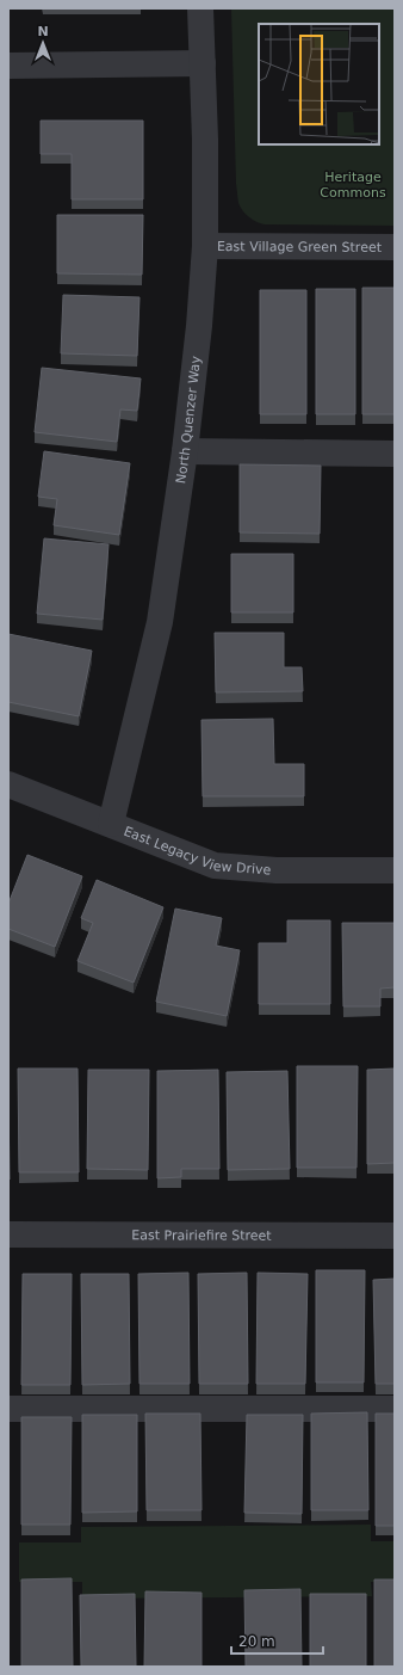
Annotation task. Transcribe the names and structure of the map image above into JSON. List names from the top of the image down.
{
  "streets": {
    "street": [
      "East Village Green Street",
      "North Quenzer Way",
      "East Legacy View Drive",
      "East Prairiefire Street"
    ]
  },
  "crossings": [
    ["East Village Green Street", "North Quenzer Way"],
    ["North Quenzer Way", "East Legacy View Drive"]
  ],
  "parks": ["Heritage Commons"],
  "scale_bar": "20 m",
  "north": "top"
}
